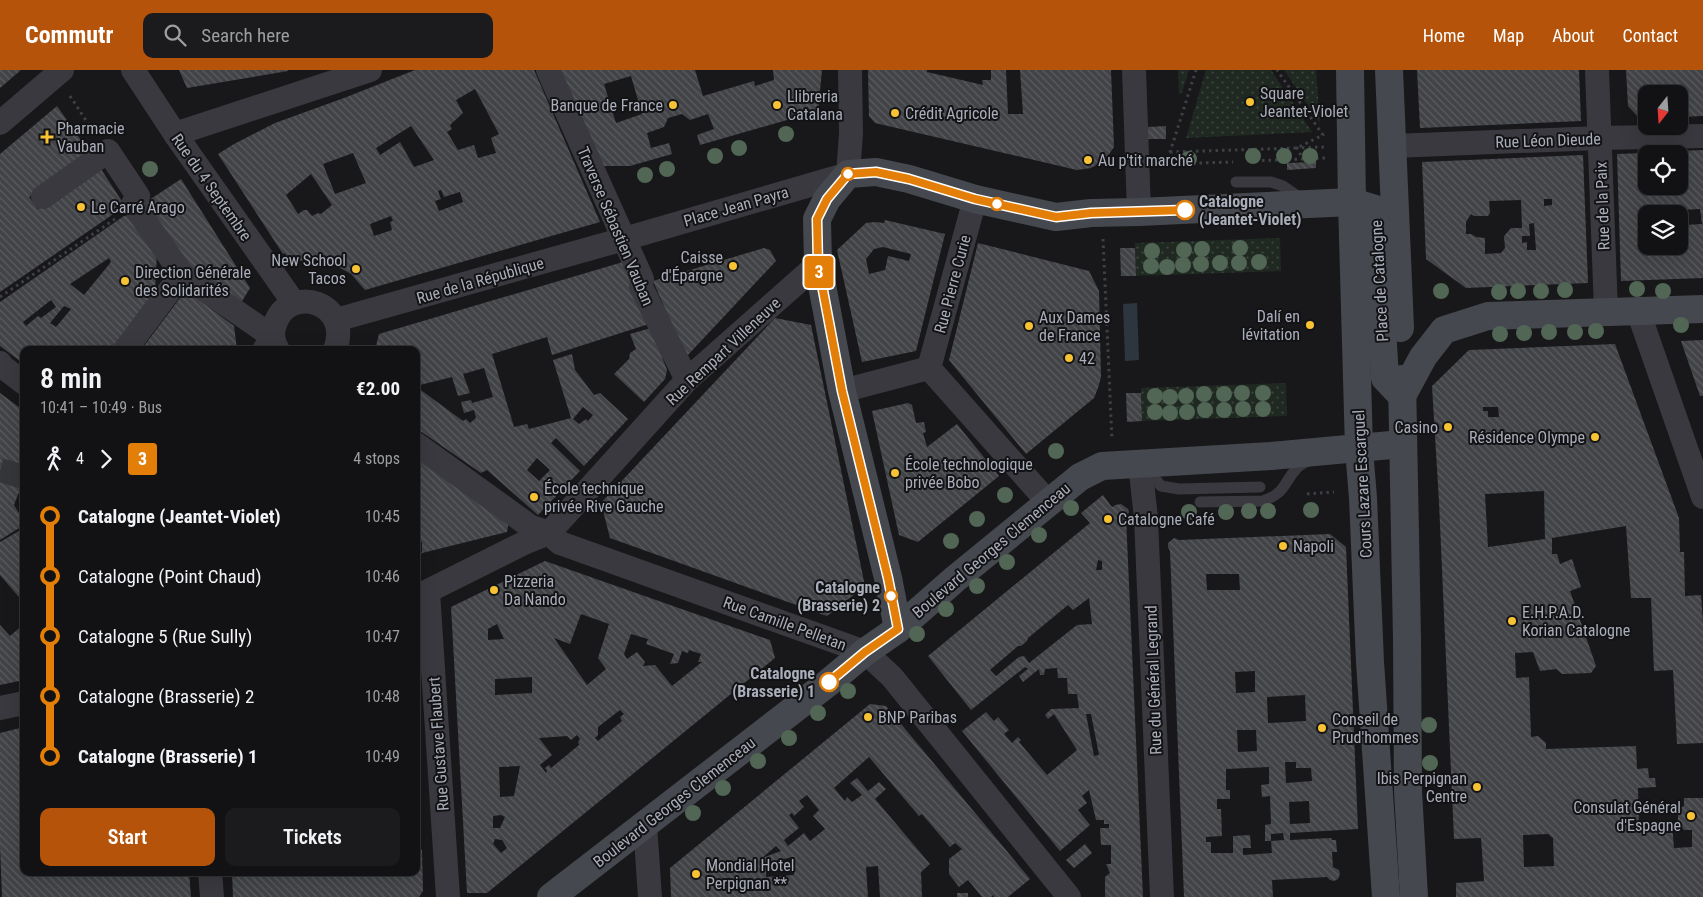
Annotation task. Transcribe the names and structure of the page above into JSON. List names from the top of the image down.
{
  "streets": {
    "main road": [
      "Place Jean Payra",
      "Place de Catalogne",
      "Cours Lazare Escarguel",
      "Boulevard Georges Clemenceau"
    ],
    "street": [
      "Rue Léon Dieude",
      "Rue du 4 Septembre",
      "Rue de la Paix",
      "Traverse Sébastien Vauban",
      "Rue de la République",
      "Rue Pierre Curie",
      "Rue Rempart Villeneuve",
      "Rue Camille Pelletan",
      "Rue du Général Legrand",
      "Rue Gustave Flaubert"
    ]
  },
  "crossings": [
    ["Rue Léon Dieude", "Rue de la Paix"],
    ["Place Jean Payra", "Traverse Sébastien Vauban"],
    ["Place Jean Payra", "Rue de la République"],
    ["Place Jean Payra", "Place de Catalogne"],
    ["Place Jean Payra", "Rue Pierre Curie"],
    ["Traverse Sébastien Vauban", "Rue de la République"],
    ["Traverse Sébastien Vauban", "Rue Rempart Villeneuve"],
    ["Place de Catalogne", "Cours Lazare Escarguel"],
    ["Rue Rempart Villeneuve", "Rue Camille Pelletan"],
    ["Rue Rempart Villeneuve", "Rue Gustave Flaubert"],
    ["Cours Lazare Escarguel", "Boulevard Georges Clemenceau"],
    ["Boulevard Georges Clemenceau", "Rue Camille Pelletan"],
    ["Boulevard Georges Clemenceau", "Rue du Général Legrand"]
  ],
  "places": {
    "other": [
      "Square Jeantet-Violet",
      "Banque de France",
      "Llibreria Catalana",
      "Crédit Agricole",
      "Au p'tit marché",
      "Le Carré Arago",
      "Catalogne (Jeantet-Violet)",
      "Caisse d'Épargne",
      "New School Tacos",
      "Direction Générale des Solidarités",
      "Dalí en lévitation",
      "Aux Dames de France",
      "42",
      "Casino",
      "Résidence Olympe",
      "École technologique privée Bobo",
      "École technique privée Rive Gauche",
      "Catalogne Café",
      "Napoli",
      "Pizzeria Da Nando",
      "Catalogne (Brasserie) 2",
      "E.H.P.A.D. Korian Catalogne",
      "Catalogne (Brasserie) 1",
      "BNP Paribas",
      "Conseil de Prud'hommes",
      "Ibis Perpignan Centre",
      "Consulat Général d'Espagne",
      "Mondial Hotel Perpignan **"
    ],
    "health": ["Pharmacie Vauban"]
  },
  "lines": ["bus line 3"],
  "north": "bottom",
  "page": {
    "header": "Commutr",
    "search": "Search here",
    "nav": [
      "Home",
      "Map",
      "About",
      "Contact"
    ],
    "on_map": "3",
    "heading": ["8 min", "10:41 – 10:49 · Bus", "€2.00"],
    "legs": ["4", "3", "4 stops"],
    "list": [
      {
        "name": "Catalogne (Jeantet-Violet)",
        "value": "10:45"
      },
      {
        "name": "Catalogne (Point Chaud)",
        "value": "10:46"
      },
      {
        "name": "Catalogne 5 (Rue Sully)",
        "value": "10:47"
      },
      {
        "name": "Catalogne (Brasserie) 2",
        "value": "10:48"
      },
      {
        "name": "Catalogne (Brasserie) 1",
        "value": "10:49"
      }
    ],
    "buttons": ["Start", "Tickets"]
  }
}
